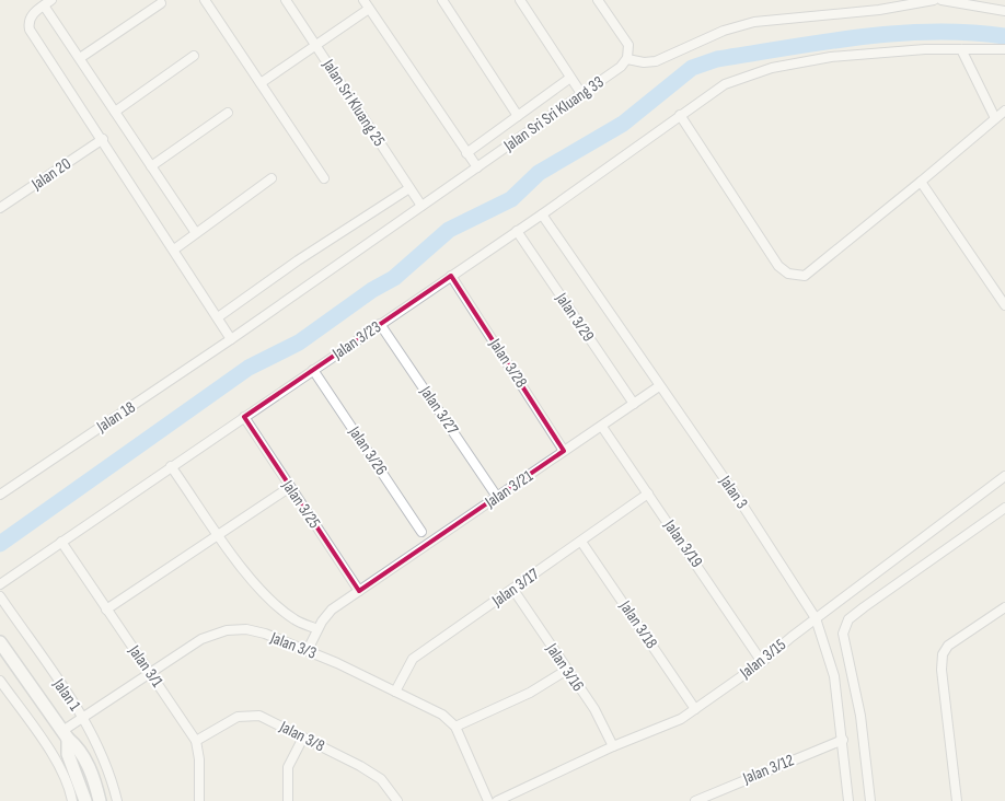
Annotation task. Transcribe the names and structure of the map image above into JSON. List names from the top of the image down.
{
  "streets": {
    "street": [
      "Jalan Sri Kluang 25",
      "Jalan Sri Sri Kluang 33",
      "Jalan 20",
      "Jalan 3/29",
      "Jalan 3/23",
      "Jalan 3/28",
      "Jalan 3/27",
      "Jalan 18",
      "Jalan 3/26",
      "Jalan 3/21",
      "Jalan 3",
      "Jalan 3/25",
      "Jalan 3/19",
      "Jalan 3/17",
      "Jalan 3/18",
      "Jalan 3/3",
      "Jalan 3/15",
      "Jalan 3/1",
      "Jalan 3/16",
      "Jalan 1",
      "Jalan 3/8",
      "Jalan 3/12"
    ]
  },
  "crossings": [
    ["Jalan Sri Kluang 25", "Jalan Sri Sri Kluang 33"],
    ["Jalan Sri Kluang 25", "Jalan 18"],
    ["Jalan Sri Sri Kluang 33", "Jalan 18"],
    ["Jalan 3/29", "Jalan 3/23"],
    ["Jalan 3/29", "Jalan 3/21"],
    ["Jalan 3/23", "Jalan 3/28"],
    ["Jalan 3/23", "Jalan 3/27"],
    ["Jalan 3/23", "Jalan 3/26"],
    ["Jalan 3/23", "Jalan 3"],
    ["Jalan 3/23", "Jalan 3/25"],
    ["Jalan 3/23", "Jalan 3/1"],
    ["Jalan 3/28", "Jalan 3/21"],
    ["Jalan 3/27", "Jalan 3/21"],
    ["Jalan 3/21", "Jalan 3"],
    ["Jalan 3/21", "Jalan 3/25"],
    ["Jalan 3/21", "Jalan 3/19"],
    ["Jalan 3/21", "Jalan 3/3"],
    ["Jalan 3", "Jalan 3/15"],
    ["Jalan 3", "Jalan 3/12"],
    ["Jalan 3/19", "Jalan 3/17"],
    ["Jalan 3/19", "Jalan 3/15"],
    ["Jalan 3/17", "Jalan 3/18"],
    ["Jalan 3/17", "Jalan 3/3"],
    ["Jalan 3/17", "Jalan 3/16"],
    ["Jalan 3/18", "Jalan 3/15"],
    ["Jalan 3/3", "Jalan 3/1"],
    ["Jalan 3/3", "Jalan 1"],
    ["Jalan 3/15", "Jalan 3/16"],
    ["Jalan 3/1", "Jalan 3/8"]
  ]
}
